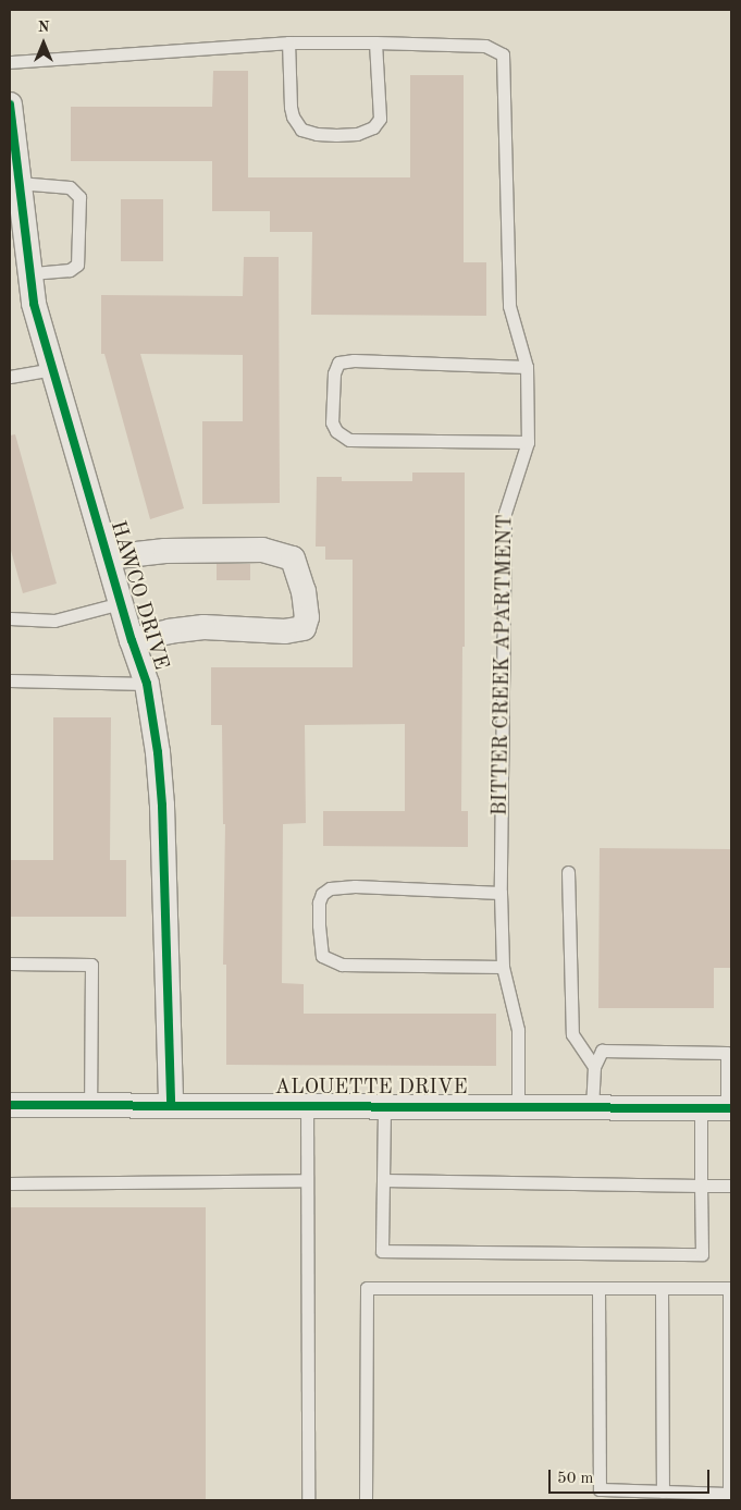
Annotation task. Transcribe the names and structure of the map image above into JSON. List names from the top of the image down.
{
  "streets": {
    "street": ["HAWCO DRIVE", "ALOUETTE DRIVE"],
    "lane": ["BITTER CREEK APARTMENT"]
  },
  "crossings": [
    ["HAWCO DRIVE", "ALOUETTE DRIVE"],
    ["BITTER CREEK APARTMENT", "ALOUETTE DRIVE"]
  ],
  "scale_bar": "50 m",
  "north": "top"
}
